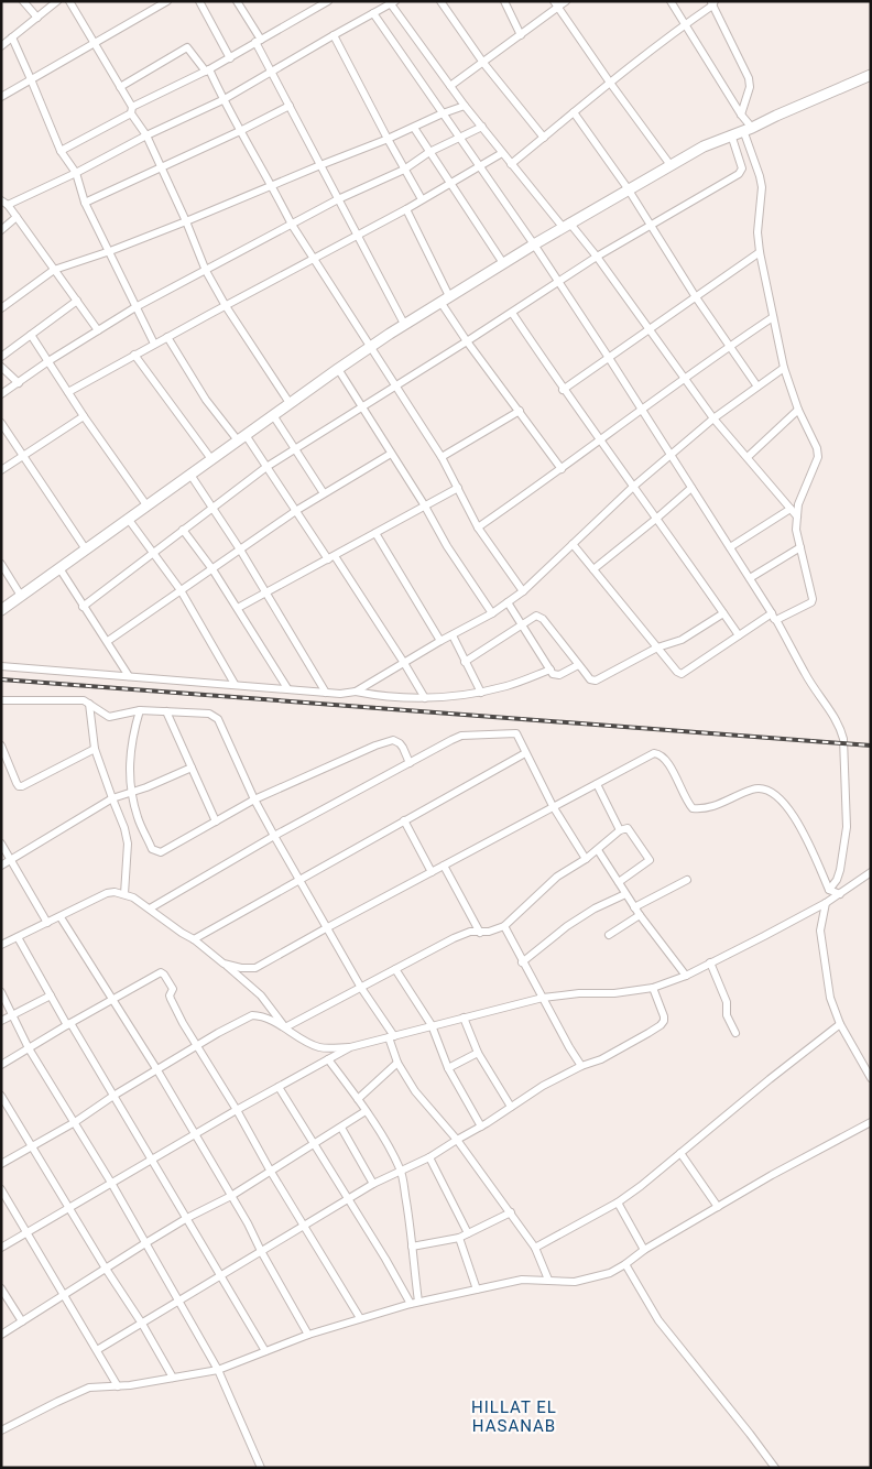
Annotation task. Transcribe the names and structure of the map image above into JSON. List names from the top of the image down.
{
  "districts": ["HILLAT EL HASANAB"]
}
